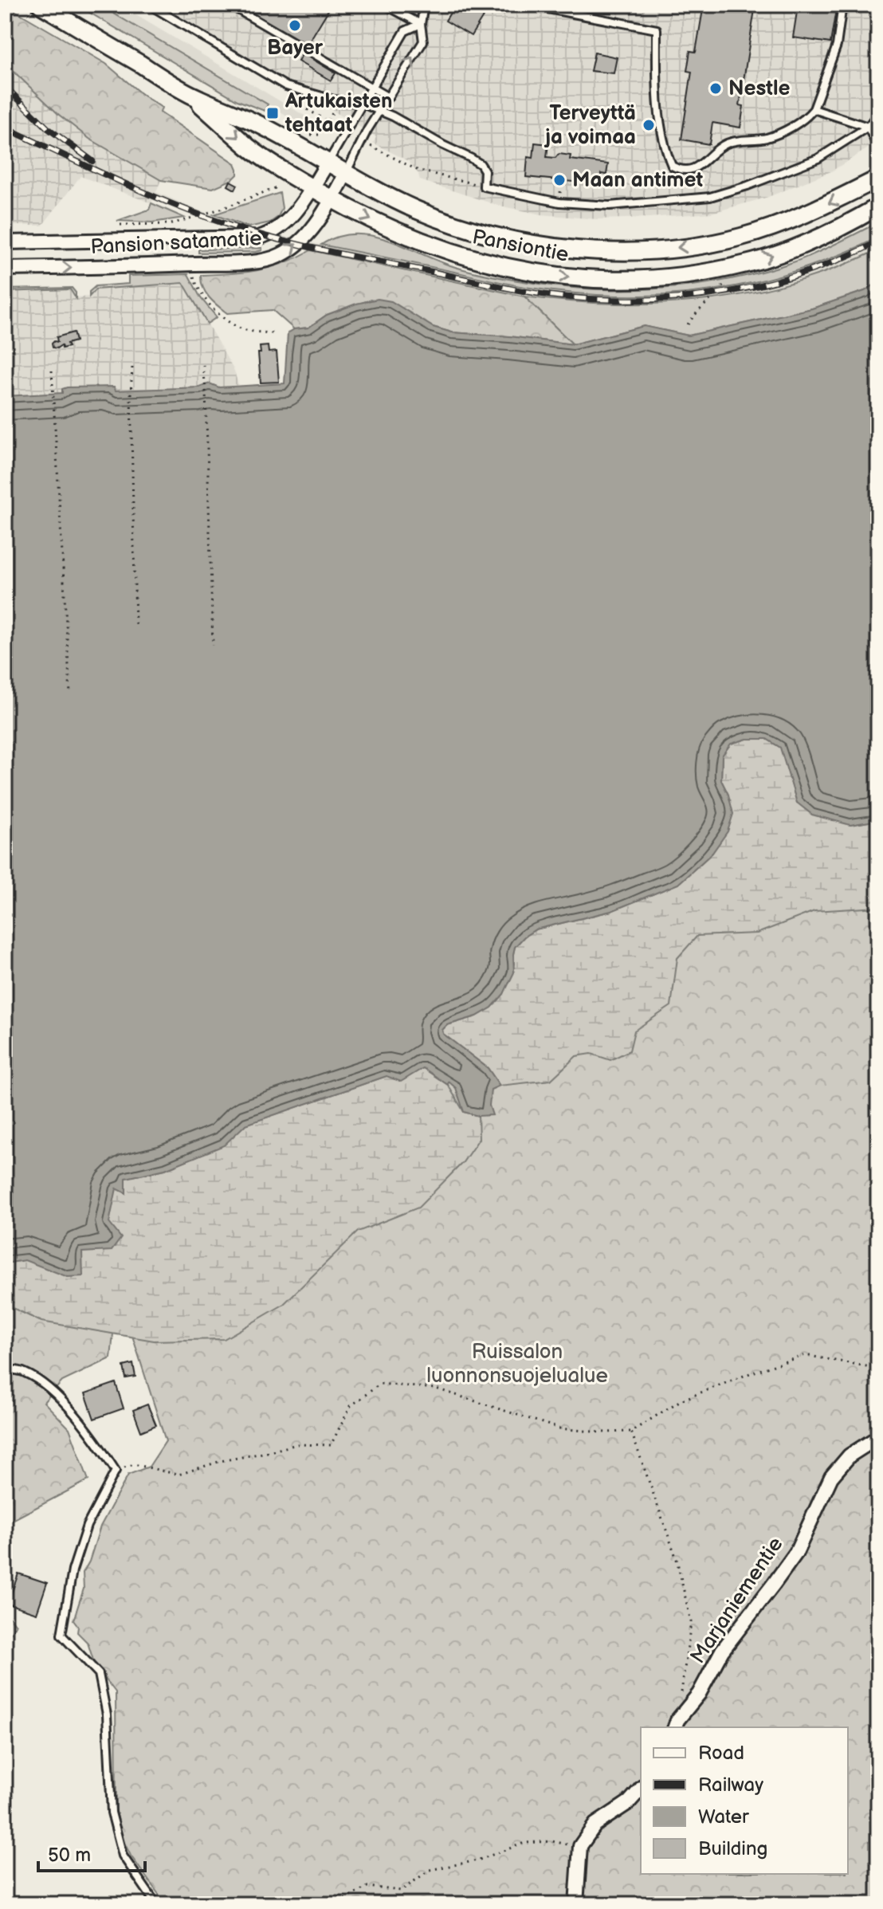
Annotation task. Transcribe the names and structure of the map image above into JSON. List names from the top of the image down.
{
  "streets": {
    "street": ["Pansion satamatie", "Pansiontie", "Marjaniementie"]
  },
  "crossings": [
    ["Pansion satamatie", "Pansiontie"]
  ],
  "parks": ["Ruissalon luonnonsuojelualue"],
  "places": {
    "other": [
      "Bayer",
      "Nestle",
      "Terveyttä ja voimaa",
      "Maan antimet"
    ],
    "transit": ["Artukaisten tehtaat"]
  },
  "legend": [
    "Road",
    "Railway",
    "Water",
    "Building"
  ],
  "scale_bar": "50 m"
}
